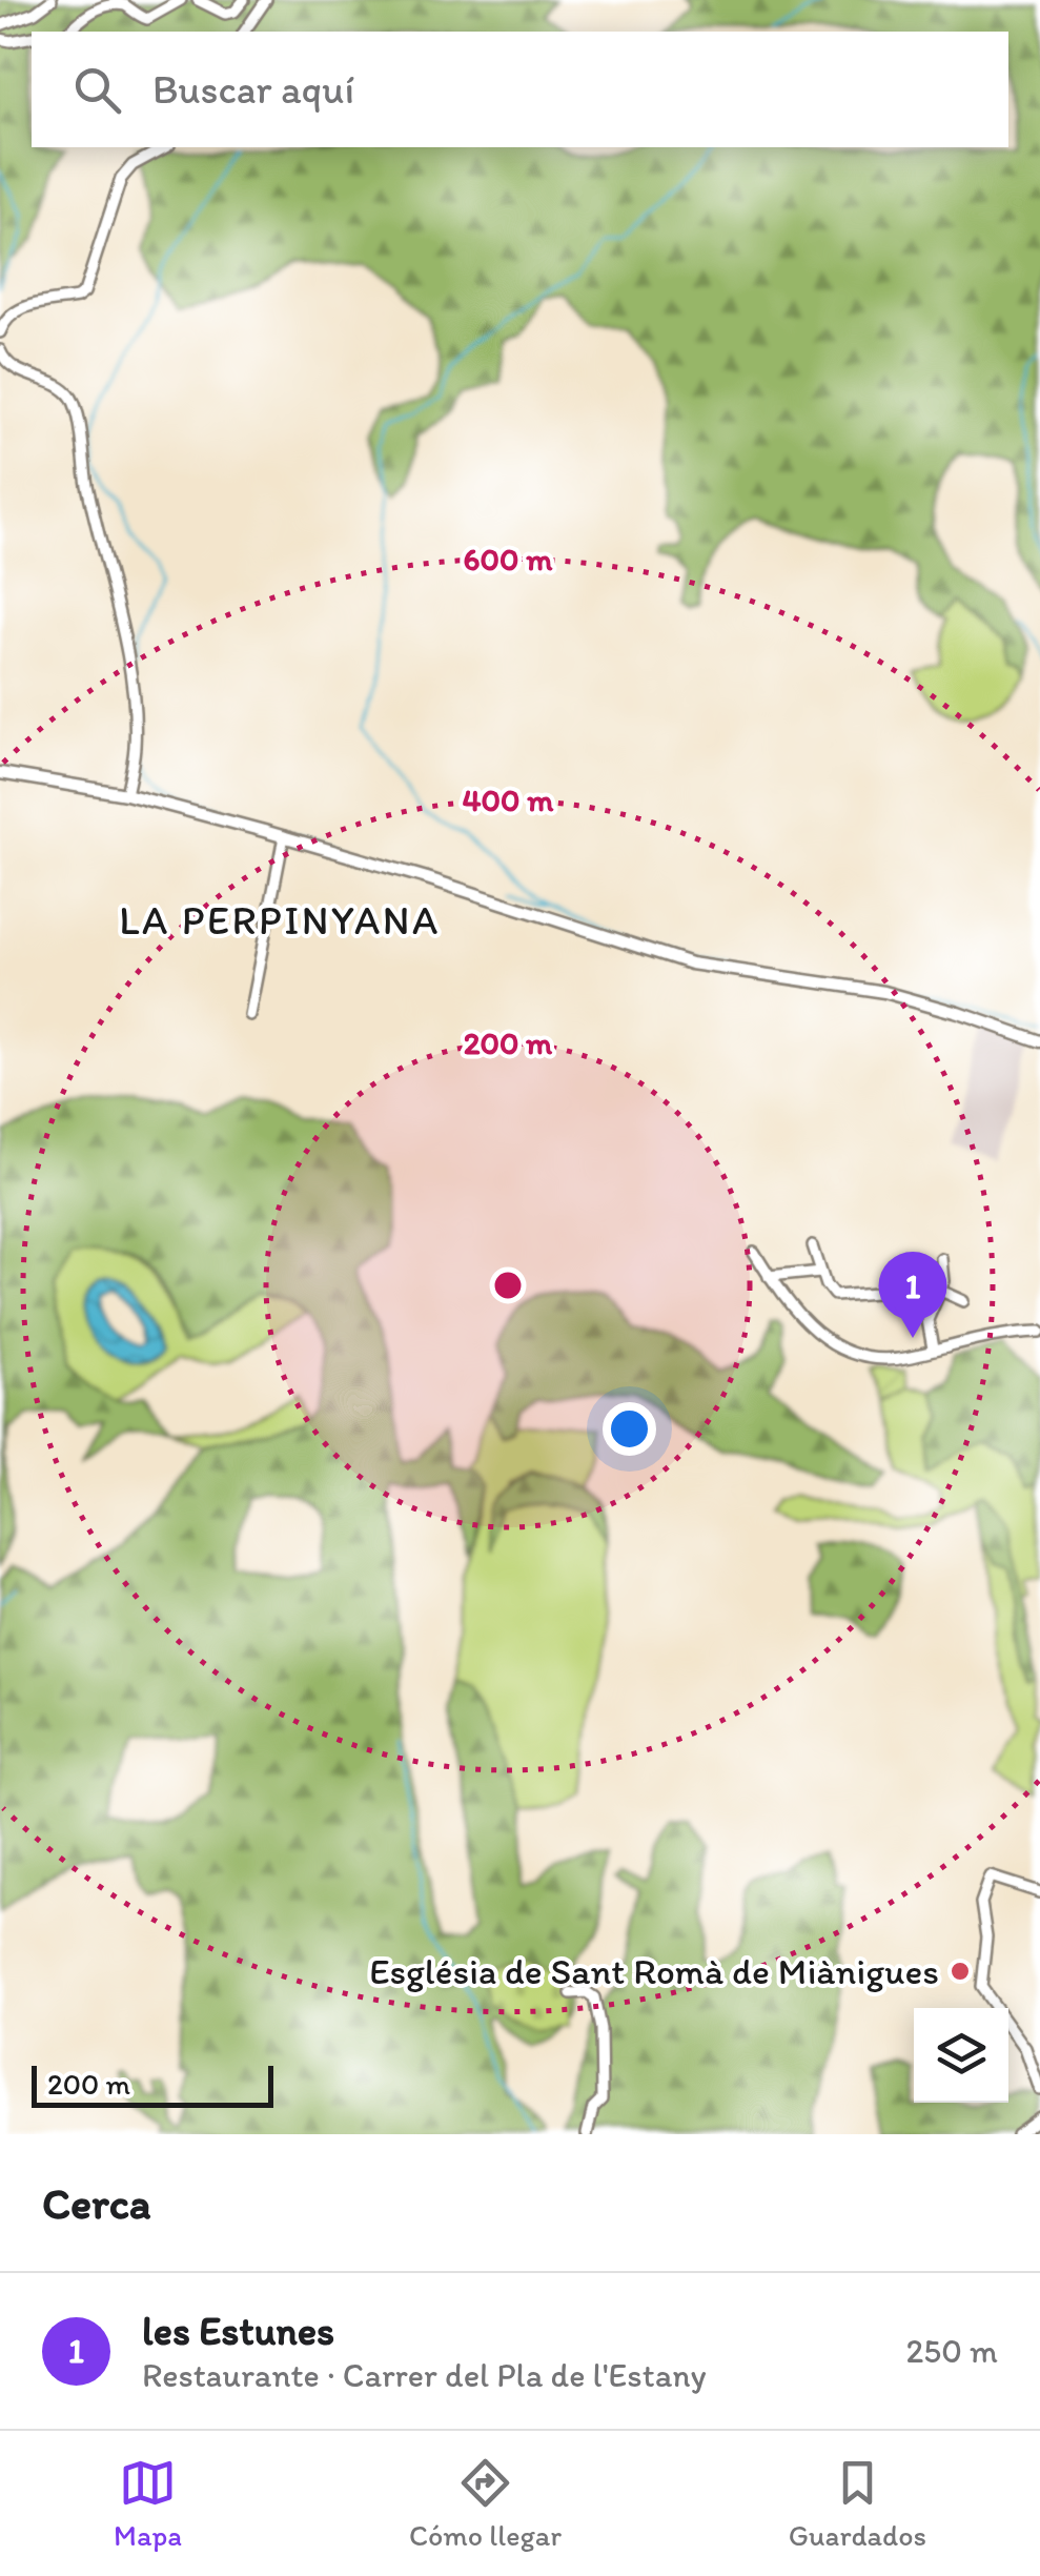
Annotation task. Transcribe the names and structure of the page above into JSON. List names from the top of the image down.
{
  "districts": ["LA PERPINYANA"],
  "places": ["Església de Sant Romà de Miànigues"],
  "scale_bar": "200 m",
  "page": {
    "search": "Buscar aquí",
    "pins": "1",
    "scale": "200 m",
    "heading": "Cerca",
    "list": [
      {
        "mark": "1",
        "name": "les Estunes",
        "note": "Restaurante · Carrer del Pla de l'Estany",
        "value": "250 m"
      }
    ],
    "nav": ["Mapa", "Cómo llegar", "Guardados"]
  },
  "rings": ["600 m", "400 m", "200 m"]
}
